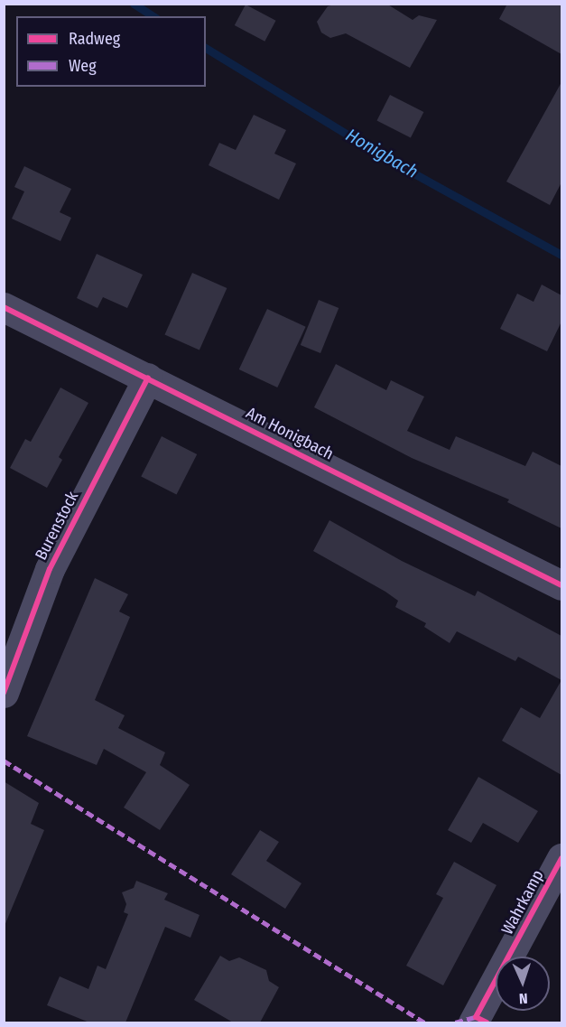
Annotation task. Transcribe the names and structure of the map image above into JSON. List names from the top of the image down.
{
  "streets": {
    "street": ["Am Honigbach", "Burenstock", "Wahrkamp"]
  },
  "crossings": [
    ["Am Honigbach", "Burenstock"]
  ],
  "water": ["Honigbach"],
  "legend": ["Radweg", "Weg"],
  "north": "bottom"
}
